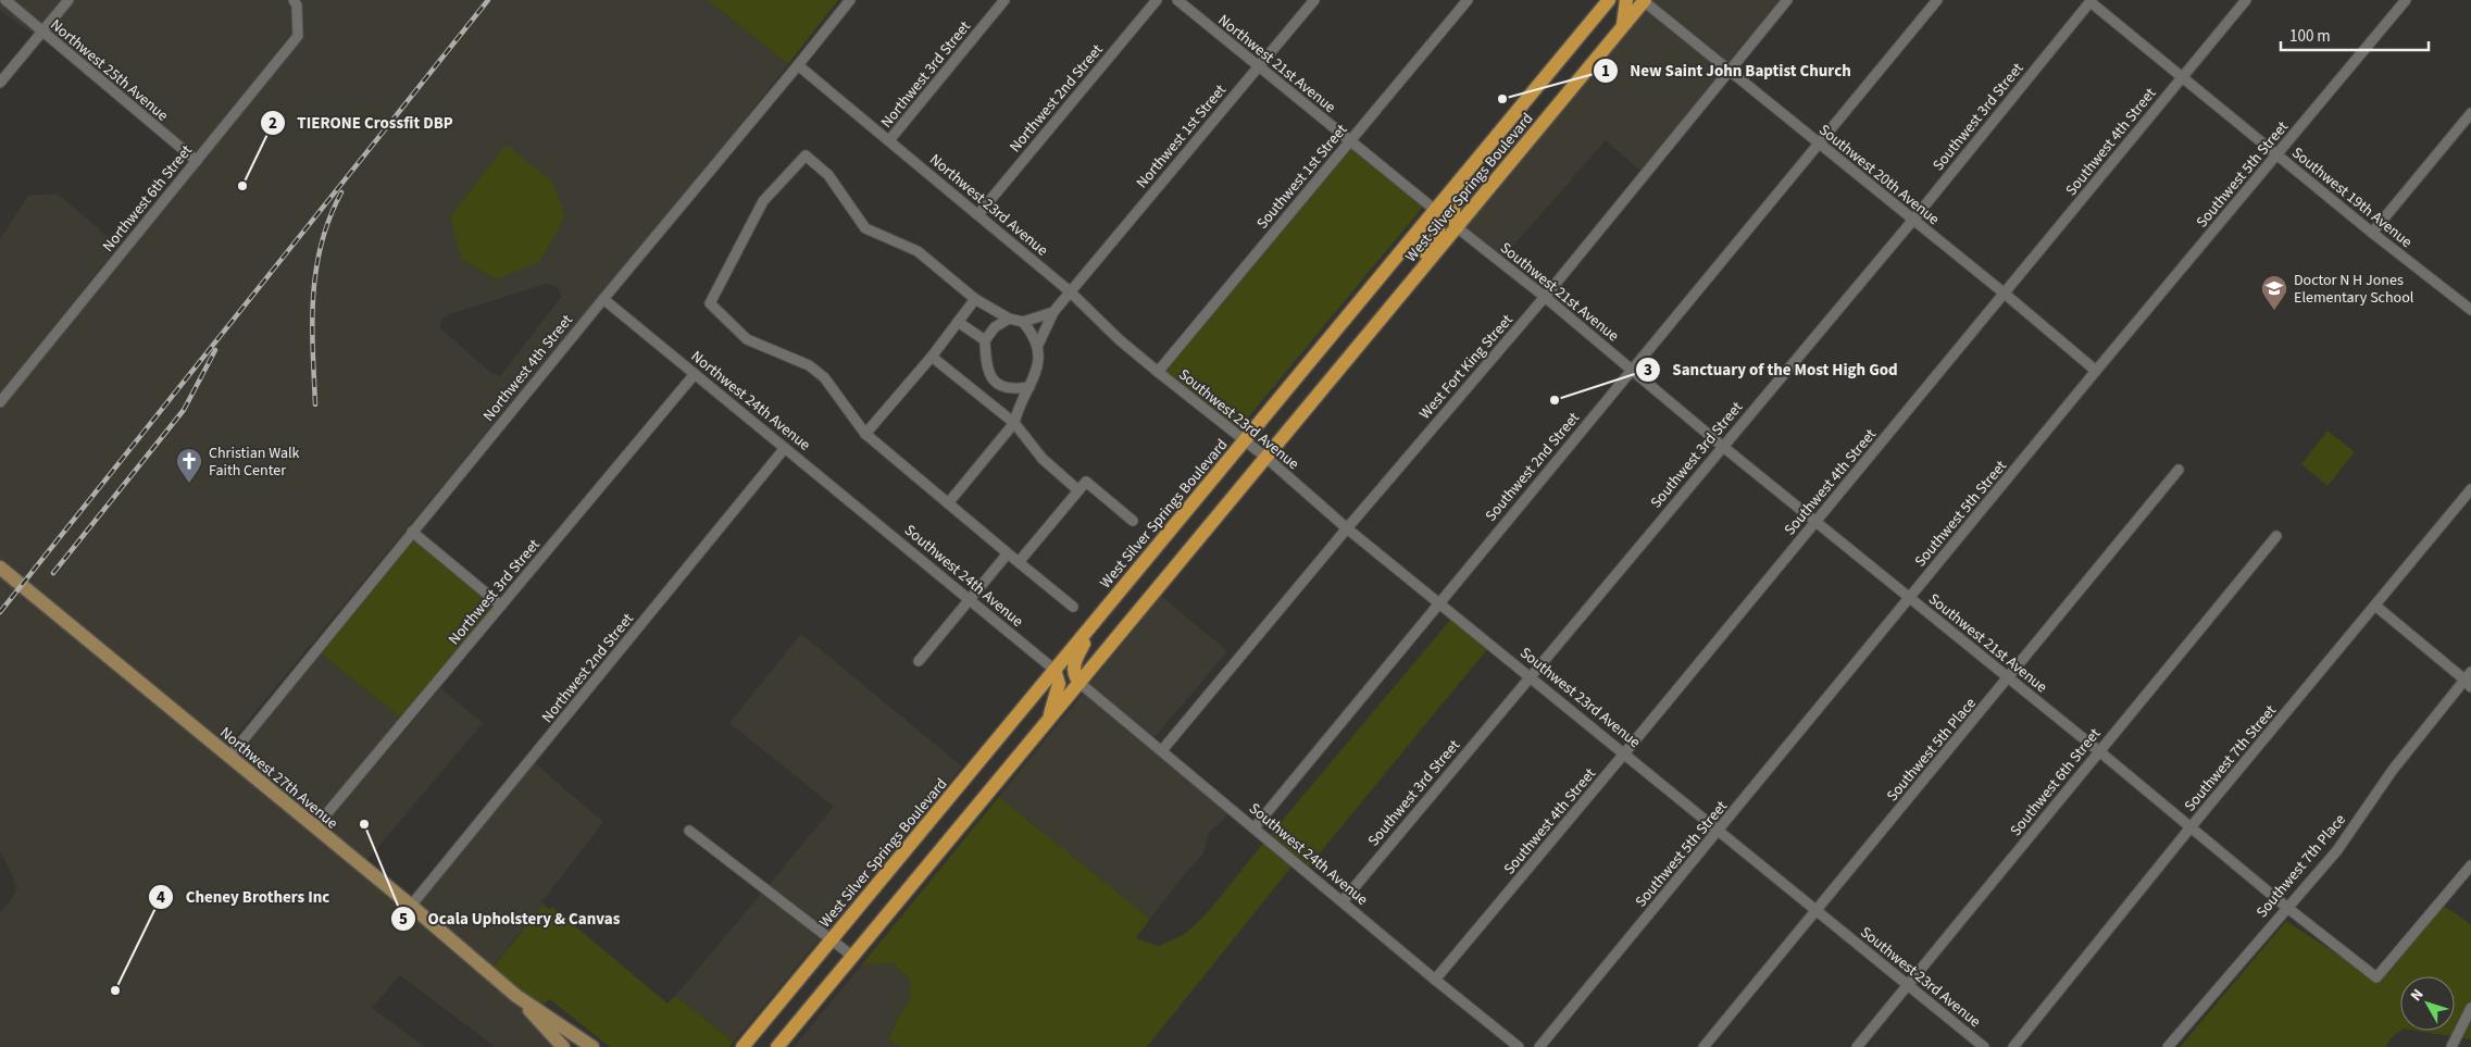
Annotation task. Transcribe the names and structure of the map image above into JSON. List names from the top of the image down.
{
  "streets": {
    "main road": ["West Silver Springs Boulevard", "Northwest 27th Avenue"],
    "street": [
      "Northwest 21st Avenue",
      "Northwest 25th Avenue",
      "Northwest 3rd Street",
      "Northwest 2nd Street",
      "Southwest 3rd Street",
      "Northwest 1st Street",
      "Southwest 4th Street",
      "Southwest 20th Avenue",
      "Southwest 5th Street",
      "Southwest 1st Street",
      "Southwest 19th Avenue",
      "Northwest 6th Street",
      "Northwest 23rd Avenue",
      "Southwest 21st Avenue",
      "West Fort King Street",
      "Northwest 4th Street",
      "Northwest 24th Avenue",
      "Southwest 23rd Avenue",
      "Southwest 2nd Street",
      "Southwest 24th Avenue",
      "Southwest 5th Place",
      "Southwest 7th Street",
      "Southwest 6th Street",
      "Southwest 7th Place"
    ]
  },
  "crossings": [
    ["Northwest 21st Avenue", "Northwest 1st Street"],
    ["Northwest 21st Avenue", "Southwest 1st Street"],
    ["Northwest 21st Avenue", "West Silver Springs Boulevard"],
    ["Northwest 25th Avenue", "Northwest 6th Street"],
    ["Northwest 3rd Street", "Northwest 23rd Avenue"],
    ["Northwest 3rd Street", "Northwest 24th Avenue"],
    ["Northwest 3rd Street", "Northwest 27th Avenue"],
    ["Northwest 2nd Street", "Northwest 23rd Avenue"],
    ["Northwest 2nd Street", "Northwest 24th Avenue"],
    ["Northwest 2nd Street", "Northwest 27th Avenue"],
    ["Southwest 3rd Street", "Southwest 20th Avenue"],
    ["Southwest 3rd Street", "Southwest 19th Avenue"],
    ["Southwest 3rd Street", "Southwest 21st Avenue"],
    ["Southwest 3rd Street", "Southwest 23rd Avenue"],
    ["Southwest 3rd Street", "Southwest 24th Avenue"],
    ["Northwest 1st Street", "Northwest 23rd Avenue"],
    ["Southwest 4th Street", "Southwest 20th Avenue"],
    ["Southwest 4th Street", "Southwest 19th Avenue"],
    ["Southwest 4th Street", "Southwest 21st Avenue"],
    ["Southwest 4th Street", "Southwest 23rd Avenue"],
    ["Southwest 4th Street", "Southwest 24th Avenue"],
    ["Southwest 20th Avenue", "Southwest 5th Street"],
    ["Southwest 20th Avenue", "West Silver Springs Boulevard"],
    ["Southwest 20th Avenue", "West Fort King Street"],
    ["Southwest 20th Avenue", "Southwest 2nd Street"],
    ["Southwest 5th Street", "Southwest 19th Avenue"],
    ["Southwest 5th Street", "Southwest 21st Avenue"],
    ["Southwest 5th Street", "Southwest 23rd Avenue"],
    ["Southwest 1st Street", "Northwest 23rd Avenue"],
    ["Southwest 1st Street", "Southwest 23rd Avenue"],
    ["West Silver Springs Boulevard", "Southwest 21st Avenue"],
    ["West Silver Springs Boulevard", "Southwest 23rd Avenue"],
    ["West Silver Springs Boulevard", "Southwest 24th Avenue"],
    ["Northwest 23rd Avenue", "Northwest 4th Street"],
    ["Northwest 23rd Avenue", "Southwest 23rd Avenue"],
    ["Southwest 21st Avenue", "West Fort King Street"],
    ["Southwest 21st Avenue", "Southwest 2nd Street"],
    ["Southwest 21st Avenue", "Southwest 5th Place"],
    ["Southwest 21st Avenue", "Southwest 7th Street"],
    ["Southwest 21st Avenue", "Southwest 6th Street"],
    ["Southwest 21st Avenue", "Southwest 7th Place"],
    ["West Fort King Street", "Southwest 23rd Avenue"],
    ["West Fort King Street", "Southwest 24th Avenue"],
    ["Northwest 4th Street", "Northwest 24th Avenue"],
    ["Northwest 4th Street", "Northwest 27th Avenue"],
    ["Northwest 24th Avenue", "Southwest 24th Avenue"],
    ["Southwest 23rd Avenue", "Southwest 2nd Street"],
    ["Southwest 23rd Avenue", "Southwest 5th Place"],
    ["Southwest 23rd Avenue", "Southwest 6th Street"],
    ["Southwest 2nd Street", "Southwest 24th Avenue"]
  ],
  "places": {
    "other": [
      "New Saint John Baptist Church",
      "TIERONE Crossfit DBP",
      "Sanctuary of the Most High God",
      "Ocala Upholstery & Canvas",
      "Cheney Brothers Inc"
    ],
    "school or university": ["Doctor N H Jones Elementary School"],
    "church": ["Christian Walk Faith Center"]
  },
  "scale_bar": "100 m",
  "north": "top left"
}
